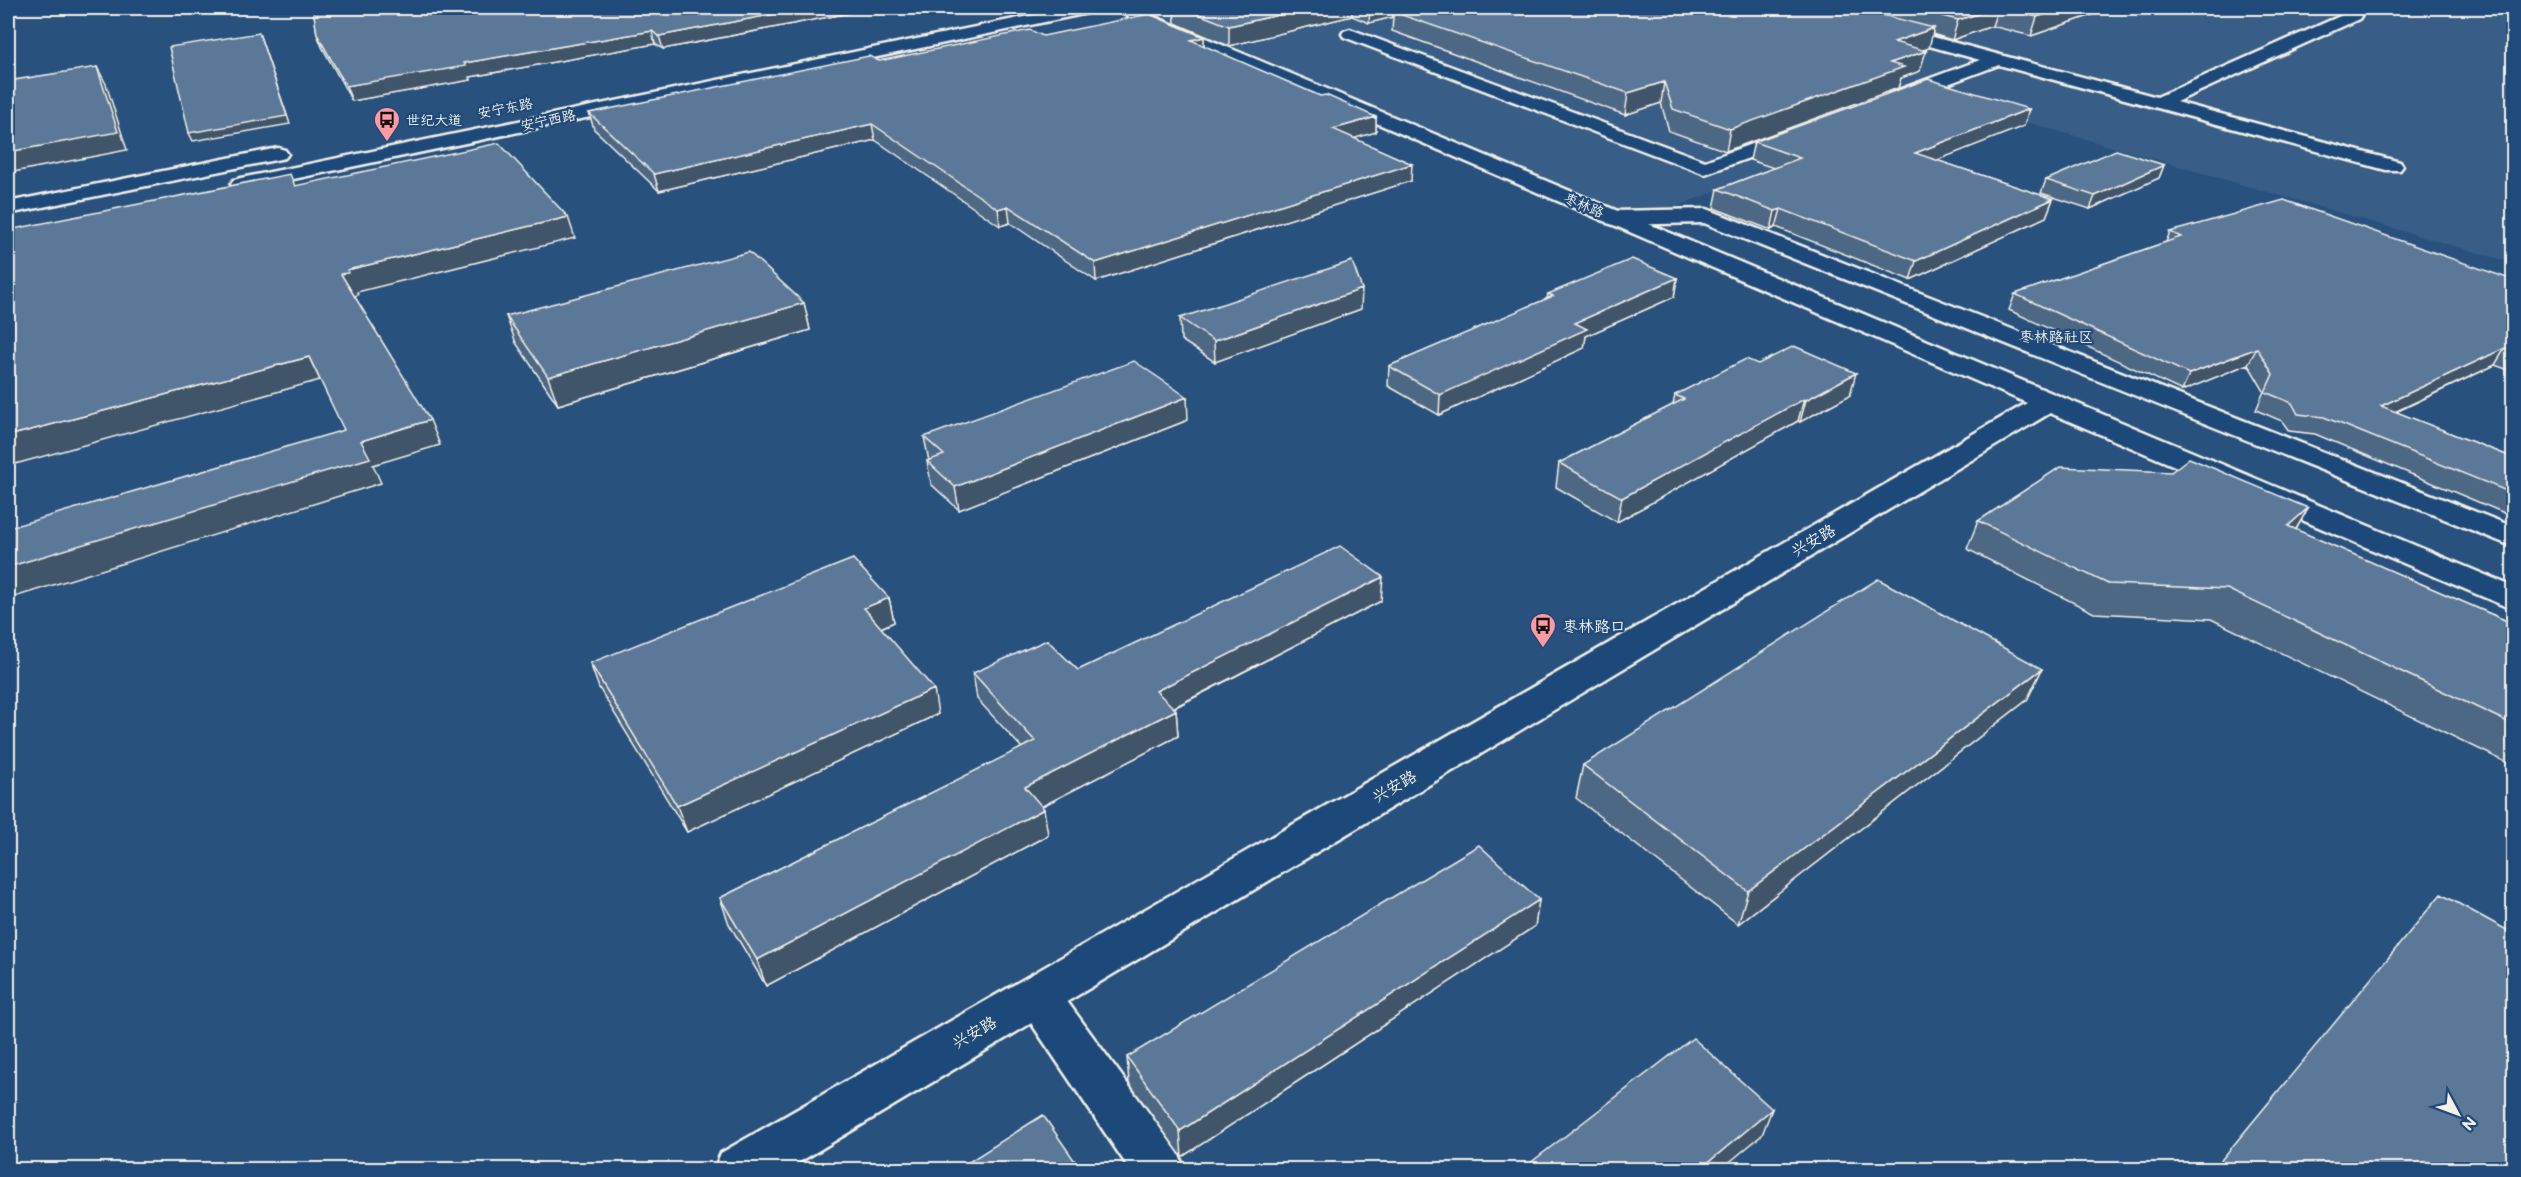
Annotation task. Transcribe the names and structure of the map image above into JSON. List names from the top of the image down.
{
  "streets": {
    "street": ["安宁西路", "枣林路", "兴安路"]
  },
  "crossings": [
    ["枣林路", "兴安路"]
  ],
  "districts": ["枣林路社区"],
  "places": {
    "bus stop": ["世纪大道", "枣林路口"]
  },
  "north": "bottom right"
}
